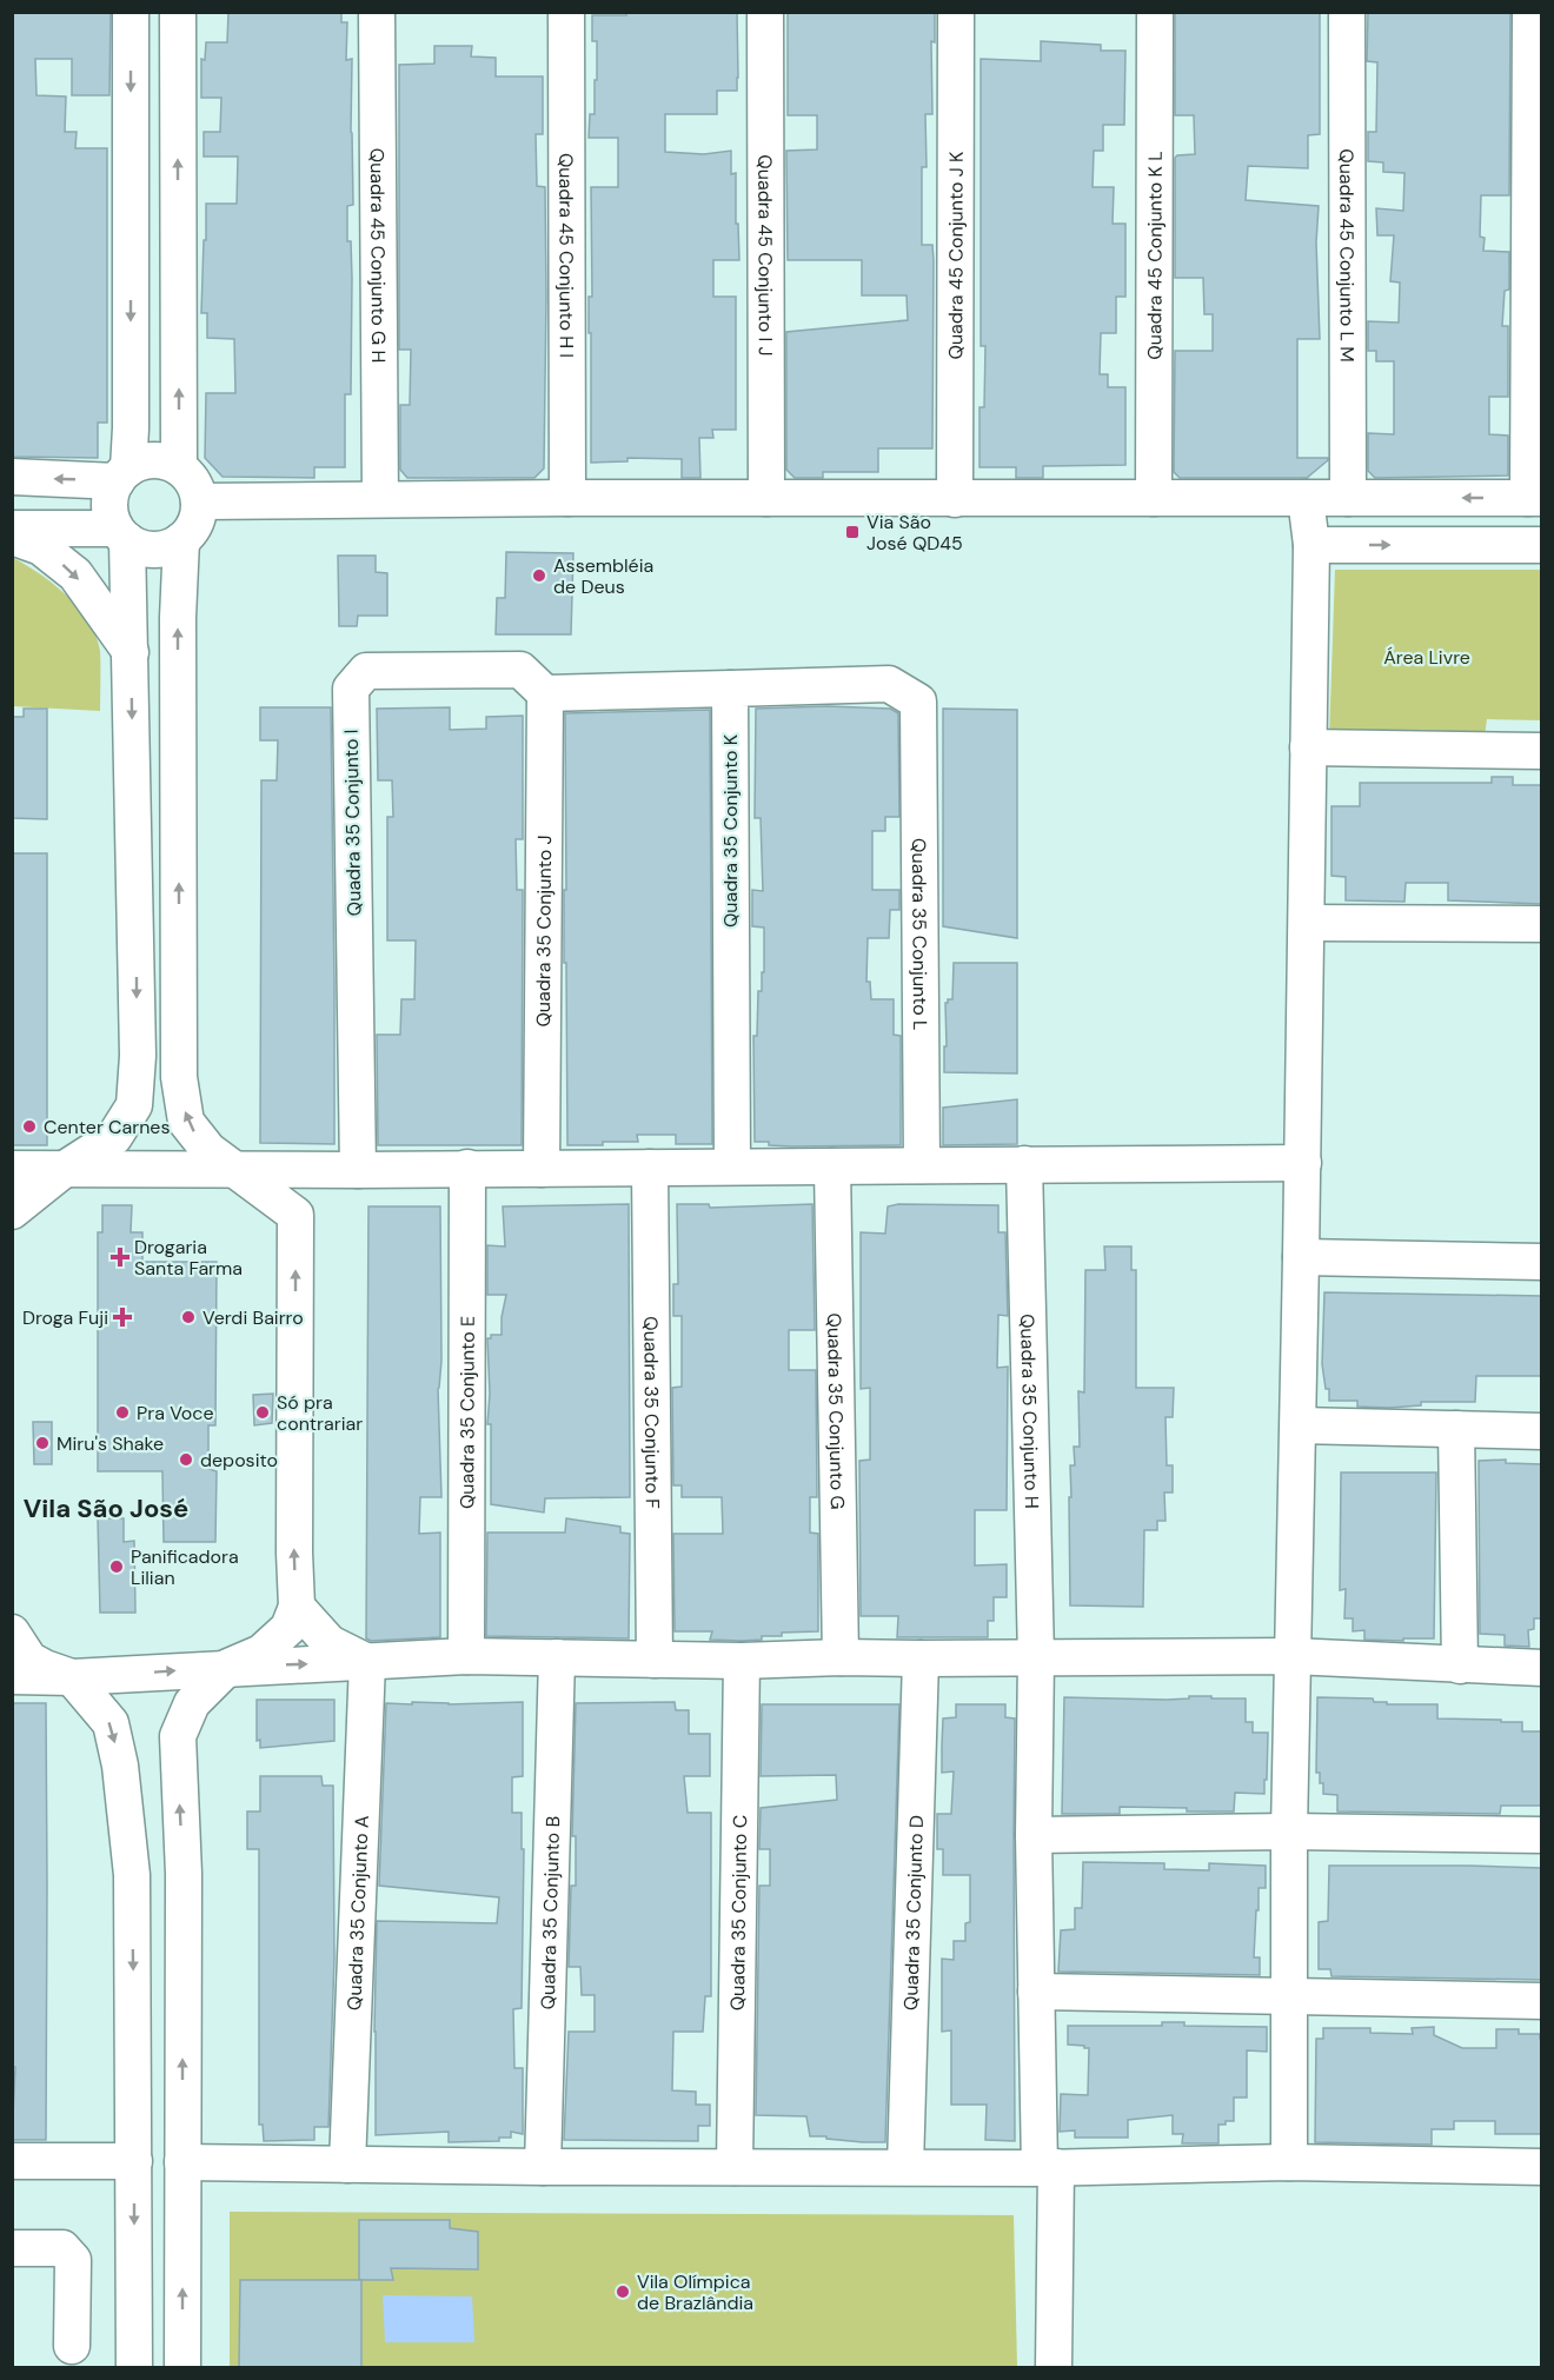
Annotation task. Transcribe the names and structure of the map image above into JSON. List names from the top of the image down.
{
  "streets": {
    "street": [
      "Quadra 45 Conjunto G H",
      "Quadra 45 Conjunto H I",
      "Quadra 45 Conjunto I J",
      "Quadra 45 Conjunto J K",
      "Quadra 45 Conjunto K L",
      "Quadra 45 Conjunto L M",
      "Quadra 35 Conjunto I",
      "Quadra 35 Conjunto K",
      "Quadra 35 Conjunto J",
      "Quadra 35 Conjunto L",
      "Quadra 35 Conjunto G",
      "Quadra 35 Conjunto H",
      "Quadra 35 Conjunto E",
      "Quadra 35 Conjunto F",
      "Quadra 35 Conjunto A",
      "Quadra 35 Conjunto B",
      "Quadra 35 Conjunto D",
      "Quadra 35 Conjunto C"
    ]
  },
  "crossings": [
    ["Quadra 35 Conjunto I", "Quadra 35 Conjunto J"],
    ["Quadra 35 Conjunto K", "Quadra 35 Conjunto L"]
  ],
  "districts": ["Vila São José"],
  "parks": ["Área Livre"],
  "places": {
    "transit": ["Via São José QD45"],
    "other": [
      "Assembléia de Deus",
      "Center Carnes",
      "Verdi Bairro",
      "Pra Voce",
      "Só pra contrariar",
      "Miru's Shake",
      "deposito",
      "Panificadora Lilian",
      "Vila Olímpica de Brazlândia"
    ],
    "health": ["Drogaria Santa Farma", "Droga Fuji"]
  }
}
